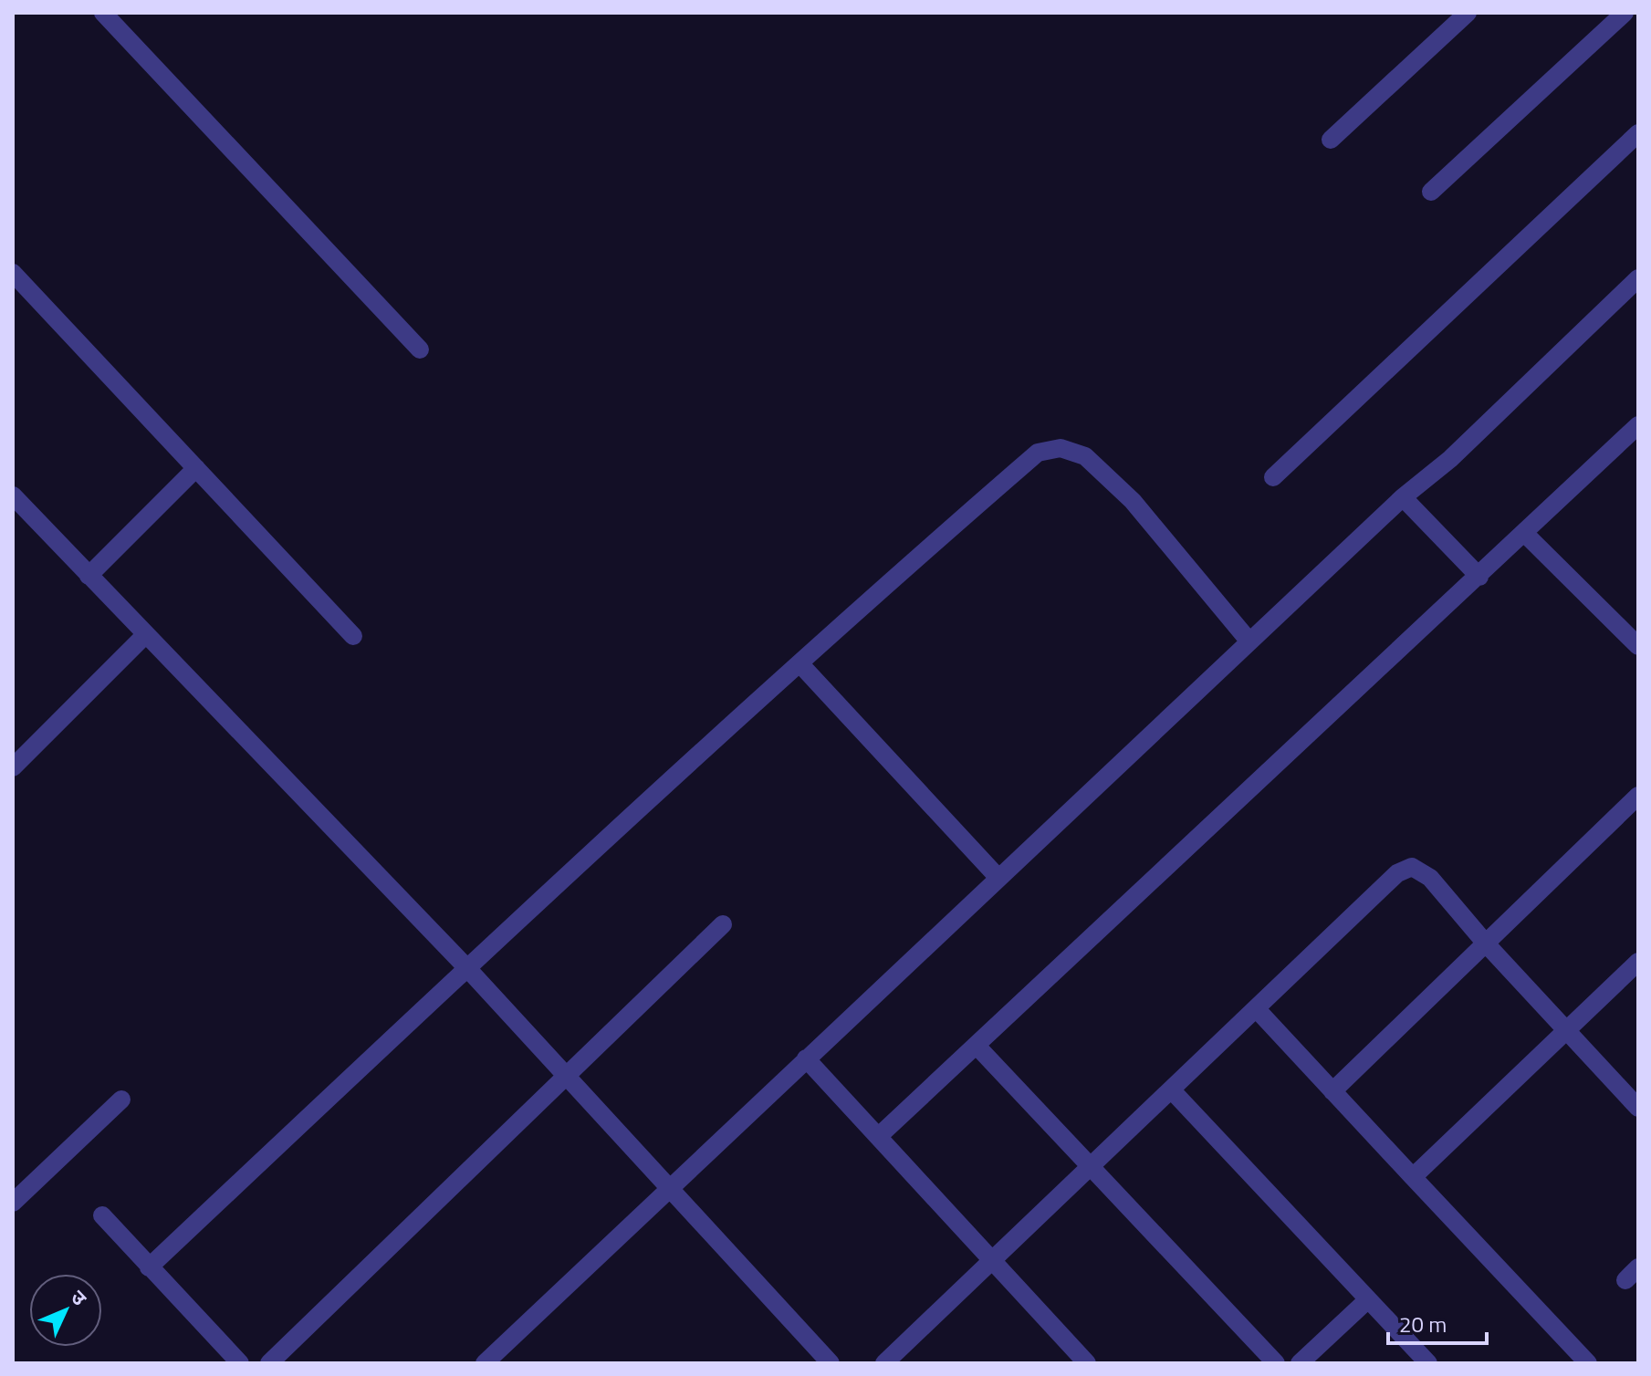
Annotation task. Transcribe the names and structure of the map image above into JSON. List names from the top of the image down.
{
  "scale_bar": "20 m",
  "north": "top right"
}
